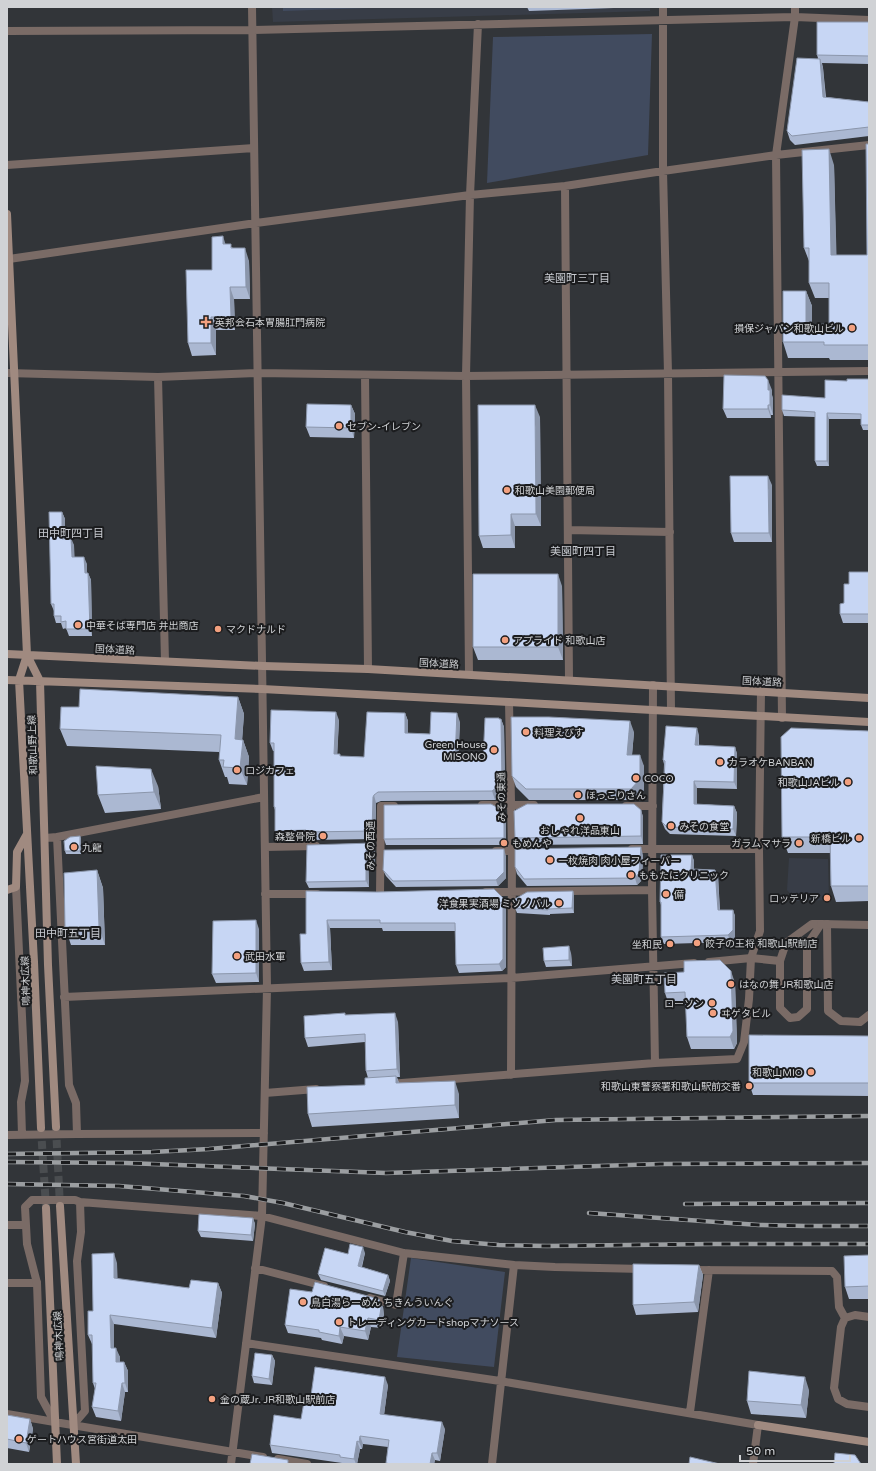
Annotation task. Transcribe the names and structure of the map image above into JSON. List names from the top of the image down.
{
  "streets": {
    "main road": ["国体道路", "和歌山野上線", "鳴神木広線"],
    "street": ["みその東通", "みその西通"]
  },
  "crossings": [
    ["国体道路", "和歌山野上線"],
    ["和歌山野上線", "鳴神木広線"]
  ],
  "districts": [
    "美園町三丁目",
    "田中町四丁目",
    "美園町四丁目",
    "田中町五丁目",
    "美園町五丁目"
  ],
  "places": {
    "health": ["英邦会石本胃腸肛門病院"],
    "other": [
      "損保ジャパン和歌山ビル",
      "セブン-イレブン",
      "和歌山美園郵便局",
      "中華そば専門店 井出商店",
      "マクドナルド",
      "アプライド 和歌山店",
      "料理えびす",
      "Green House MISONO",
      "カラオケBANBAN",
      "ロジカフェ",
      "COCO",
      "和歌山JAビル",
      "ほっこりさん",
      "おしゃれ洋品東山",
      "みその食堂",
      "森整骨院",
      "新橋ビル",
      "もめんや",
      "ガラムマサラ",
      "九龍",
      "一枚焼肉 肉小屋フィーバー",
      "ももたにクリニック",
      "備",
      "ロッテリア",
      "洋食果実酒場 ミソノバル",
      "餃子の王将 和歌山駅前店",
      "坐和民",
      "武田水軍",
      "はなの舞 JR和歌山店",
      "ローソン",
      "ヰゲタビル",
      "和歌山MIO",
      "和歌山東警察署和歌山駅前交番",
      "鳥白湯らーめん ちきんういんぐ",
      "トレーディングカードshopマナソース",
      "金の蔵Jr. JR和歌山駅前店",
      "ゲートハウス宮街道太田"
    ]
  },
  "scale_bar": "50 m"
}
